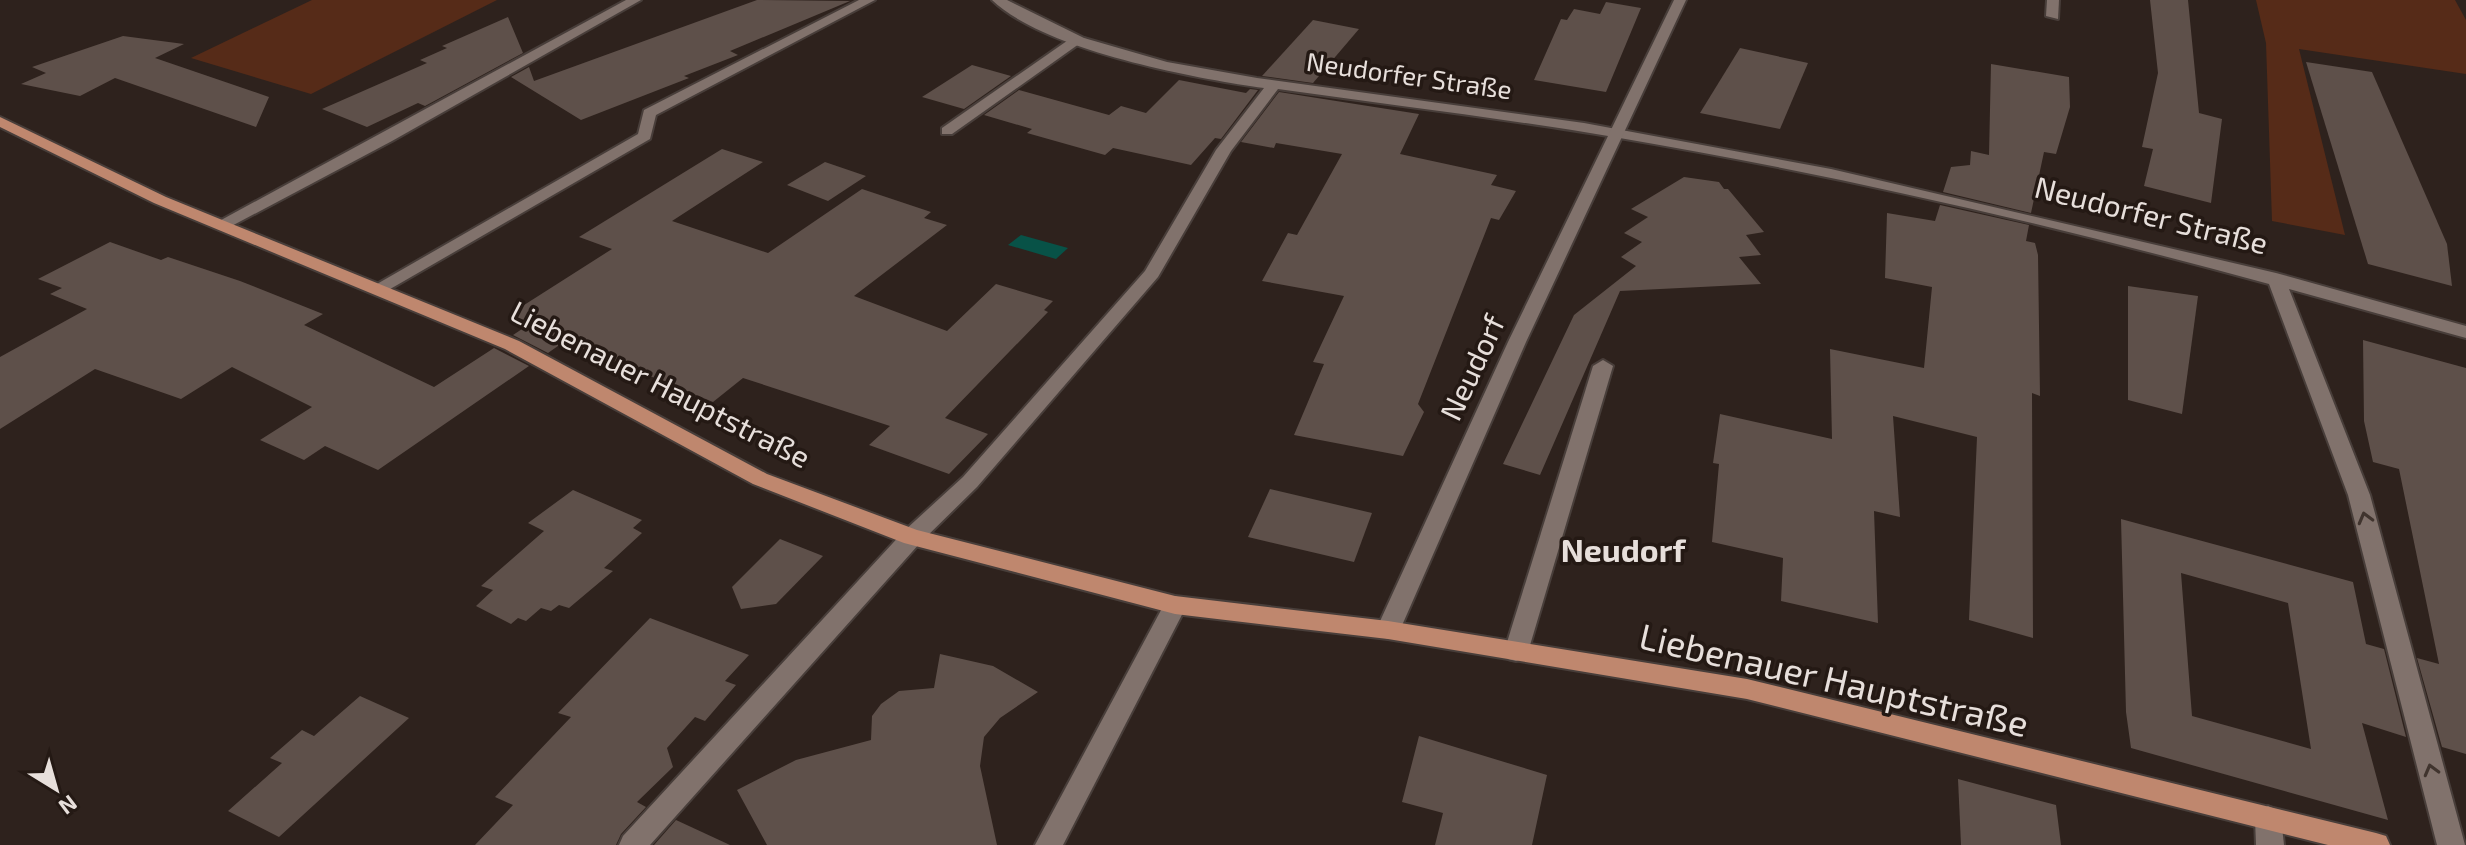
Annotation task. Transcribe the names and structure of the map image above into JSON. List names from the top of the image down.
{
  "streets": {
    "main road": ["Liebenauer Hauptstraße"],
    "street": ["Neudorfer Straße", "Neudorf"]
  },
  "crossings": [
    ["Neudorfer Straße", "Neudorf"],
    ["Neudorfer Straße", "Liebenauer Hauptstraße"],
    ["Neudorf", "Liebenauer Hauptstraße"]
  ],
  "districts": ["Neudorf"],
  "north": "bottom right"
}
